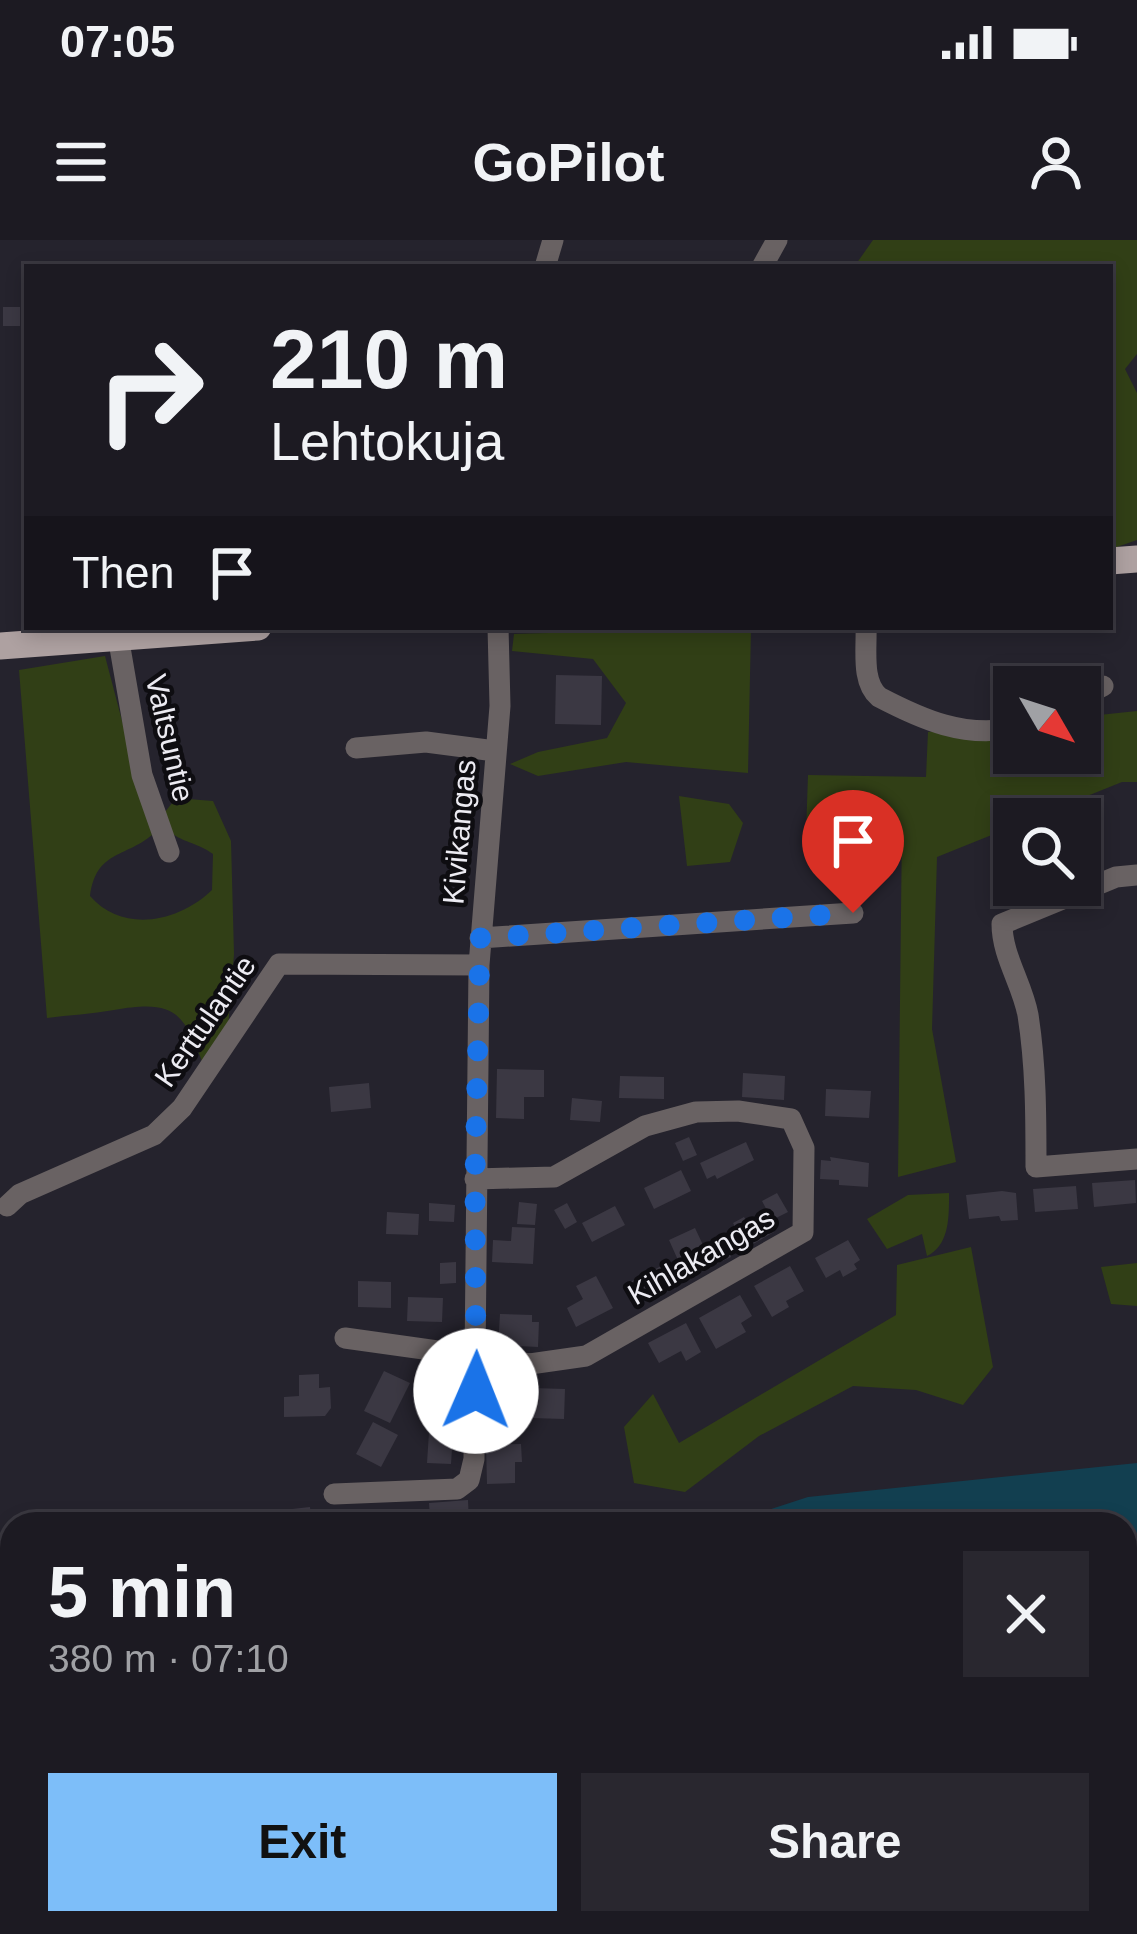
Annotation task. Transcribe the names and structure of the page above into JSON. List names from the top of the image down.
{
  "streets": {
    "street": [
      "Valtsuntie",
      "Kivikangas",
      "Kerttulantie",
      "Kihlakangas"
    ]
  },
  "crossings": [
    ["Kivikangas", "Kerttulantie"],
    ["Kivikangas", "Kihlakangas"]
  ],
  "north": "bottom right",
  "page": {
    "status": "07:05",
    "header": "GoPilot",
    "turn": ["210 m", "Lehtokuja"],
    "then": "Then",
    "heading": ["5 min", "380 m · 07:10"],
    "buttons": ["Exit", "Share"]
  }
}
